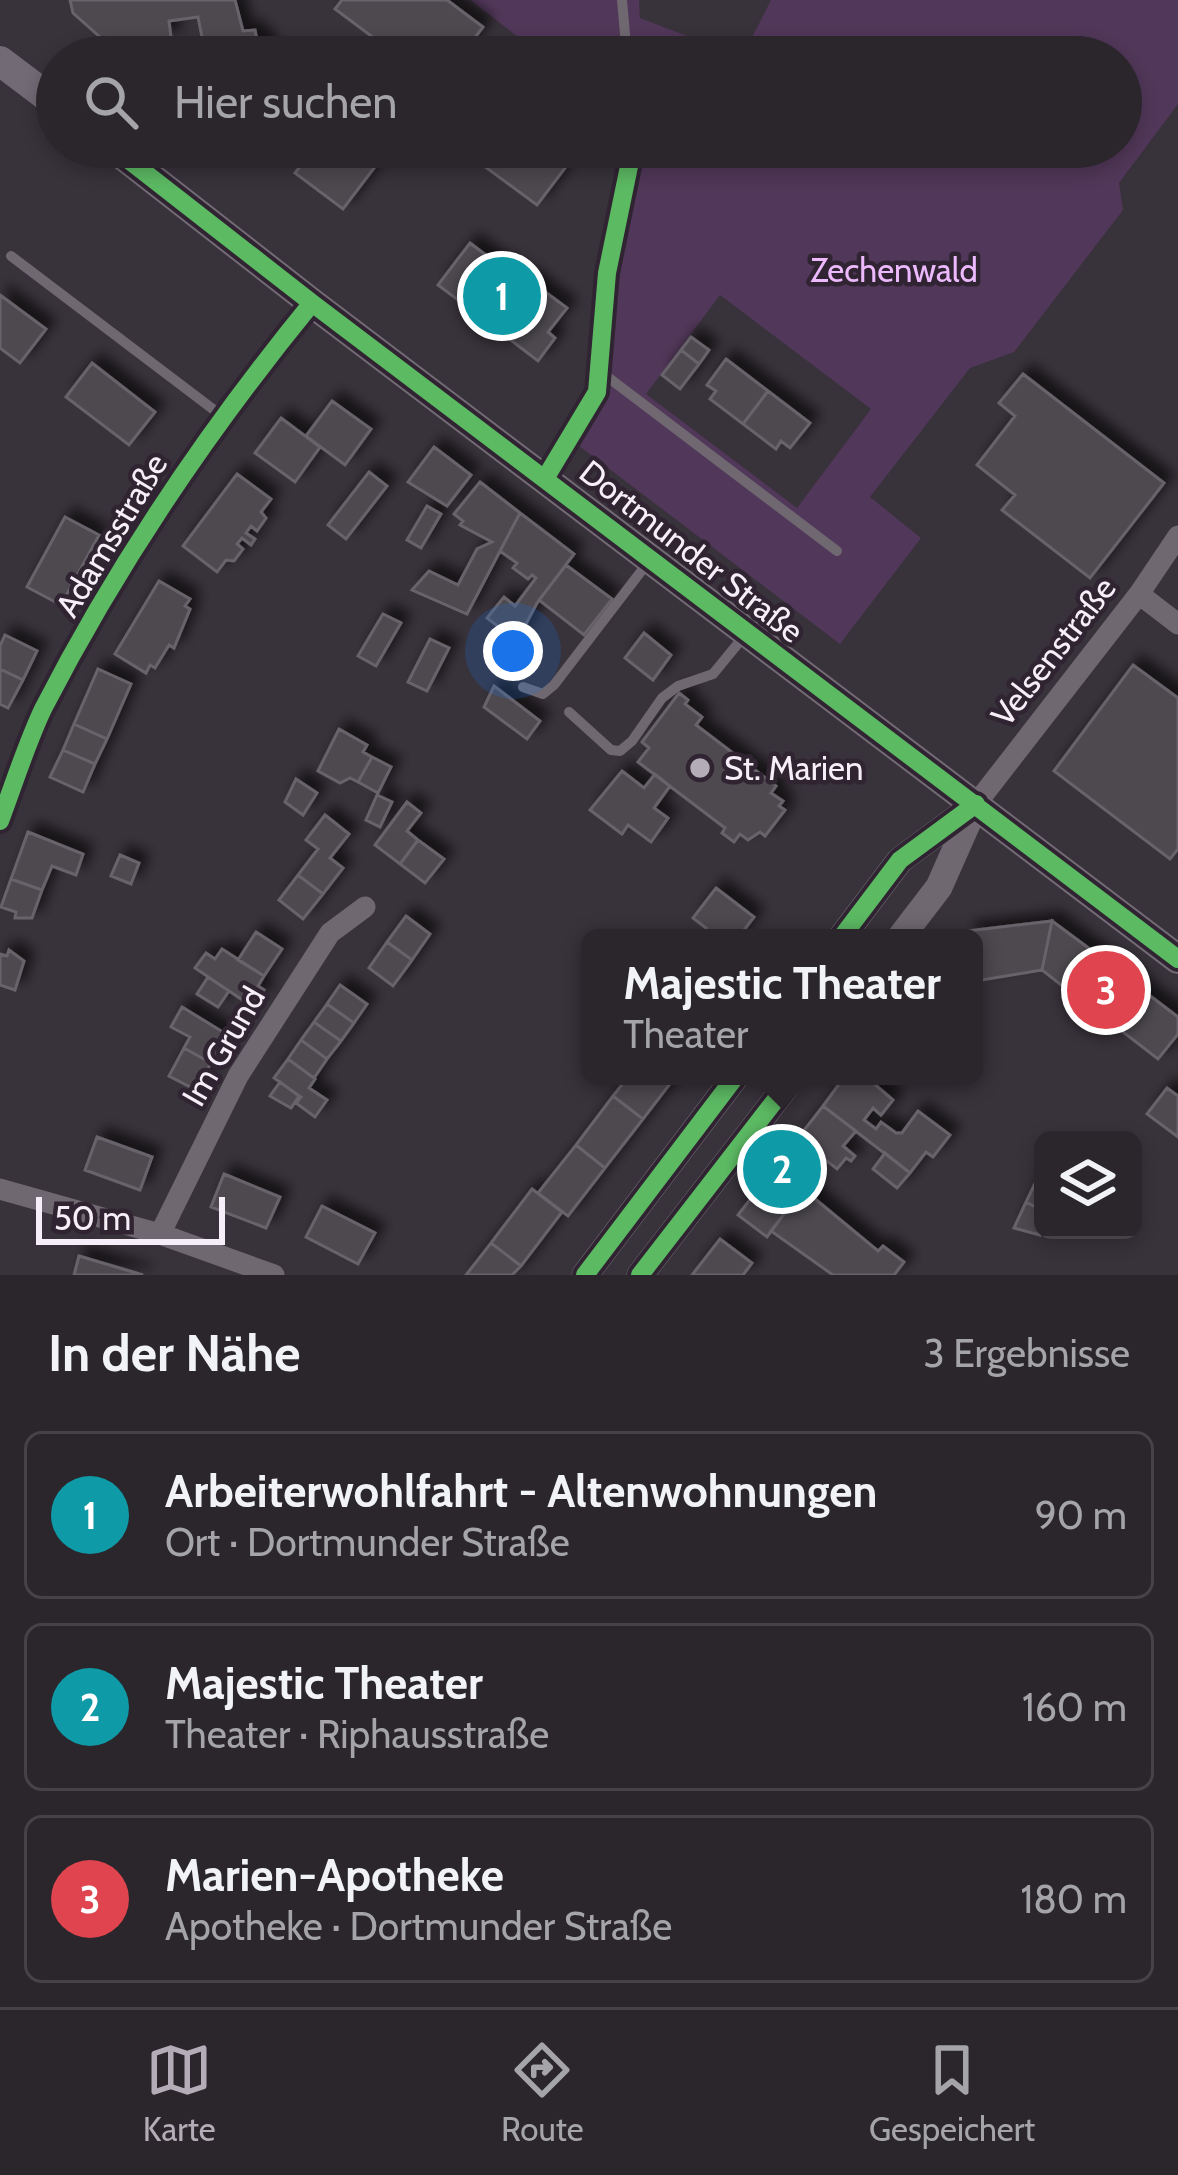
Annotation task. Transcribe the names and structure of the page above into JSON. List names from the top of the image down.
{
  "streets": {
    "main road": ["Dortmunder Straße"],
    "street": ["Adamsstraße", "Velsenstraße", "Im Grund"]
  },
  "crossings": [
    ["Adamsstraße", "Dortmunder Straße"],
    ["Dortmunder Straße", "Velsenstraße"]
  ],
  "parks": ["Zechenwald"],
  "places": ["St. Marien"],
  "scale_bar": "50 m",
  "page": {
    "search": "Hier suchen",
    "pins": ["1", "3", "2"],
    "popup": ["Majestic Theater", "Theater"],
    "scale": "50 m",
    "heading": ["In der Nähe", "3 Ergebnisse"],
    "list": [
      {
        "mark": "1",
        "name": "Arbeiterwohlfahrt - Altenwohnungen",
        "note": "Ort · Dortmunder Straße",
        "value": "90 m"
      },
      {
        "mark": "2",
        "name": "Majestic Theater",
        "note": "Theater · Riphausstraße",
        "value": "160 m"
      },
      {
        "mark": "3",
        "name": "Marien-Apotheke",
        "note": "Apotheke · Dortmunder Straße",
        "value": "180 m"
      }
    ],
    "nav": ["Karte", "Route", "Gespeichert"]
  }
}
